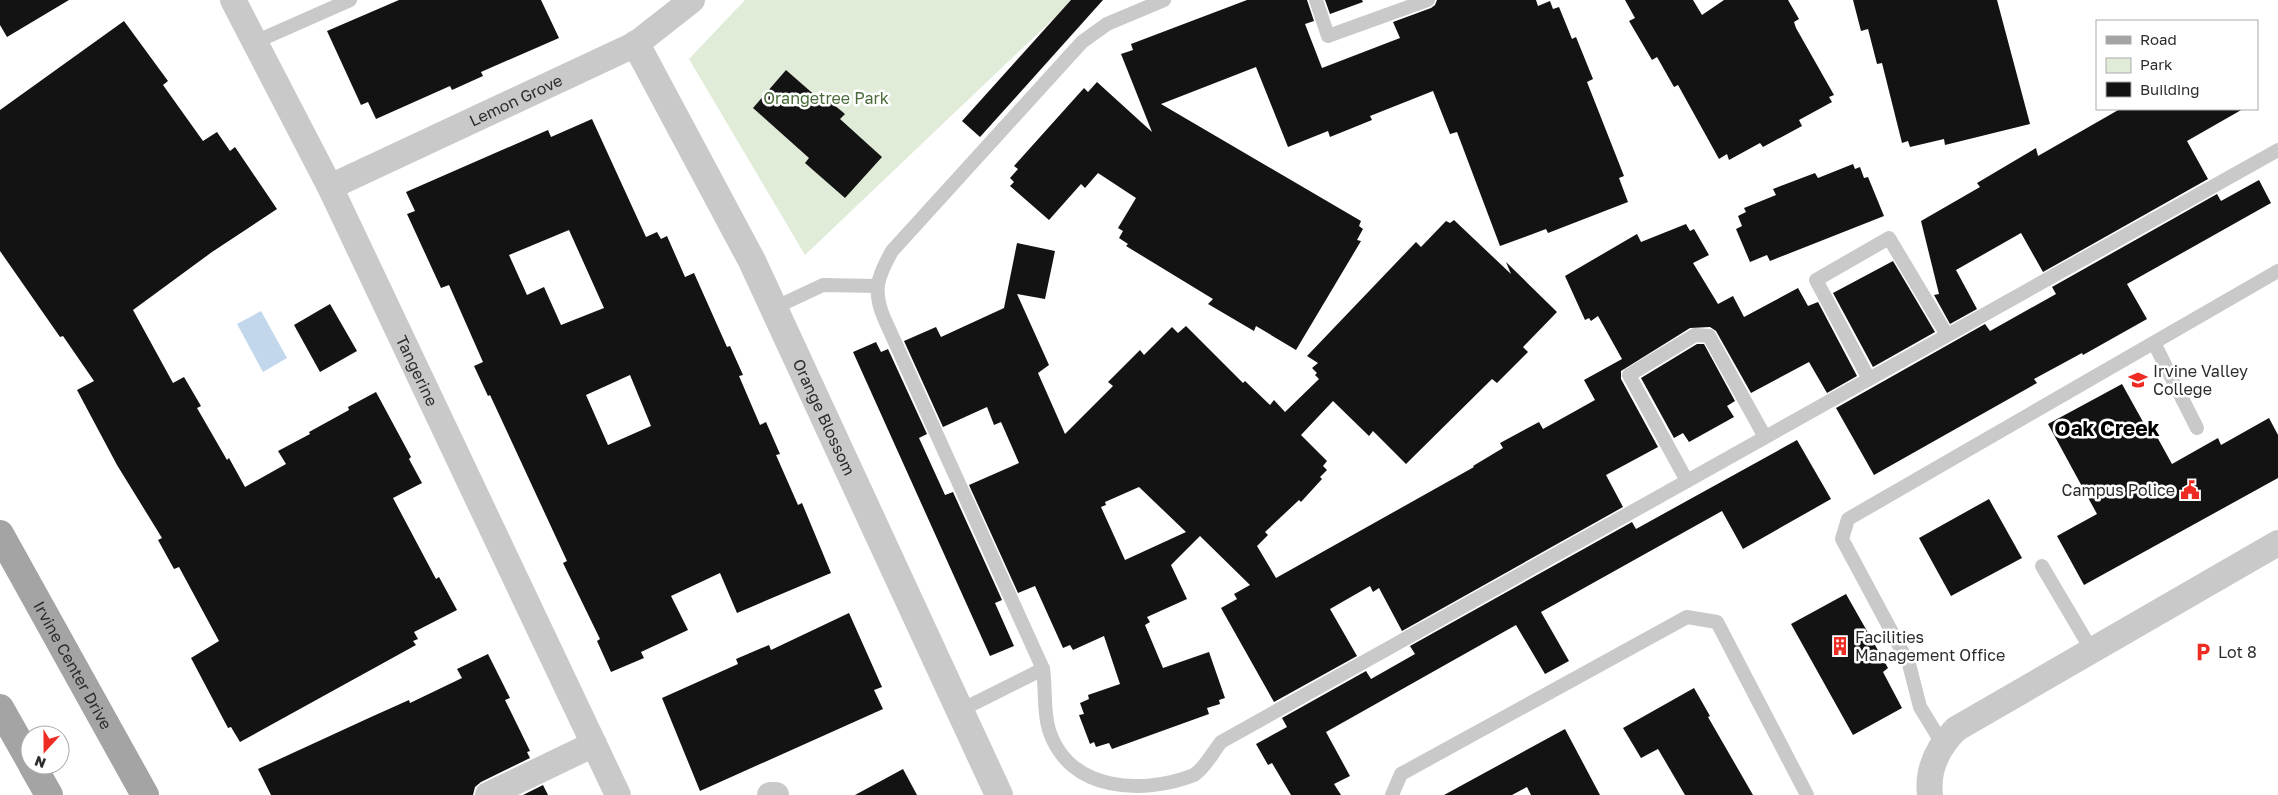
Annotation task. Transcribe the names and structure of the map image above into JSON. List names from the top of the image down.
{
  "streets": {
    "main road": ["Irvine Center Drive"],
    "street": ["Lemon Grove", "Tangerine", "Orange Blossom"]
  },
  "crossings": [
    ["Lemon Grove", "Tangerine"],
    ["Lemon Grove", "Orange Blossom"]
  ],
  "districts": ["Oak Creek"],
  "parks": ["Orangetree Park"],
  "places": {
    "school or university": ["Irvine Valley College"],
    "public building": ["Campus Police"],
    "building": ["Facilities Management Office"],
    "parking": ["Lot 8"]
  },
  "legend": ["Road", "Park", "Building"],
  "north": "bottom"
}
